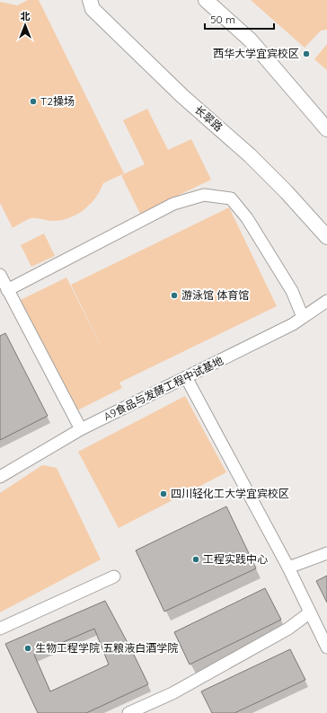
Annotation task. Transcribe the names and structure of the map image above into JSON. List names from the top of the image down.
{
  "streets": {
    "main road": ["长翠路"],
    "street": ["A9食品与发酵工程中试基地"]
  },
  "places": [
    "西华大学宜宾校区",
    "T2操场",
    "游泳馆 体育馆",
    "四川轻化工大学宜宾校区",
    "工程实践中心",
    "生物工程学院 五粮液白酒学院"
  ],
  "scale_bar": "50 m",
  "north": "top"
}
